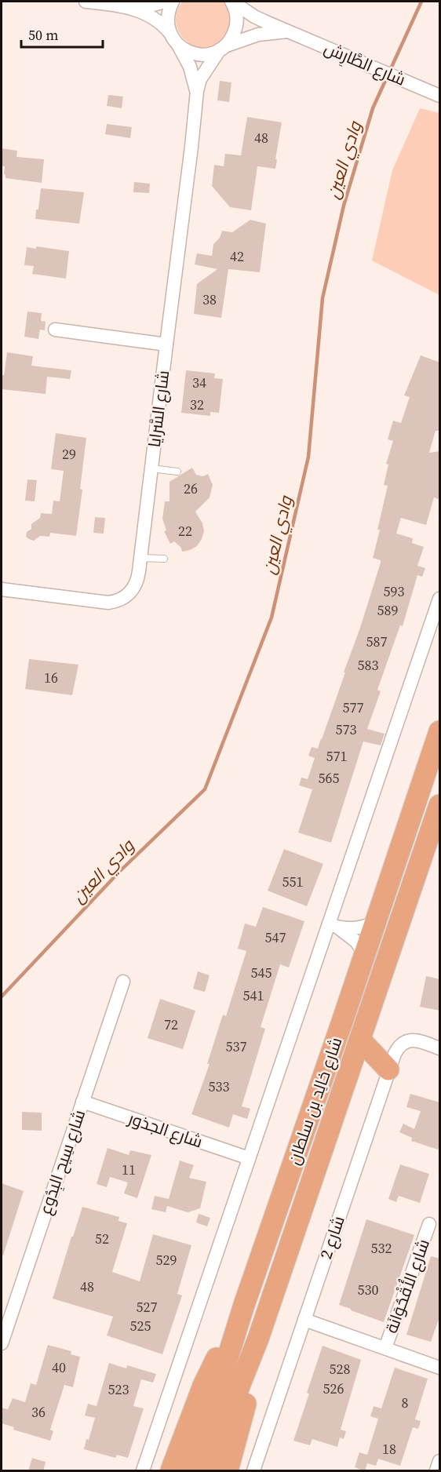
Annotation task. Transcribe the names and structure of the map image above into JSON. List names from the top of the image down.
{
  "streets": {
    "main road": ["شارع خالِد بن سلطان"],
    "street": [
      "شارع الطَّارِش",
      "شارع السَّرايا",
      "شارع الجذور",
      "شارع سِيح البِدُوع",
      "شارع 2",
      "شارع الأُقْحُوَانَة"
    ]
  },
  "crossings": [
    ["شارع الطَّارِش", "شارع السَّرايا"],
    ["شارع الجذور", "شارع سِيح البِدُوع"],
    ["شارع 2", "شارع الأُقْحُوَانَة"]
  ],
  "water": ["وادي العين"],
  "house_numbers": [
    "48",
    "42",
    "38",
    "34",
    "32",
    "29",
    "26",
    "22",
    "593",
    "589",
    "587",
    "583",
    "16",
    "577",
    "573",
    "571",
    "565",
    "551",
    "547",
    "545",
    "541",
    "72",
    "537",
    "533",
    "11",
    "52",
    "532",
    "529",
    "48",
    "530",
    "527",
    "525",
    "40",
    "528",
    "526",
    "523",
    "8",
    "36",
    "18"
  ],
  "scale_bar": "50 m"
}
